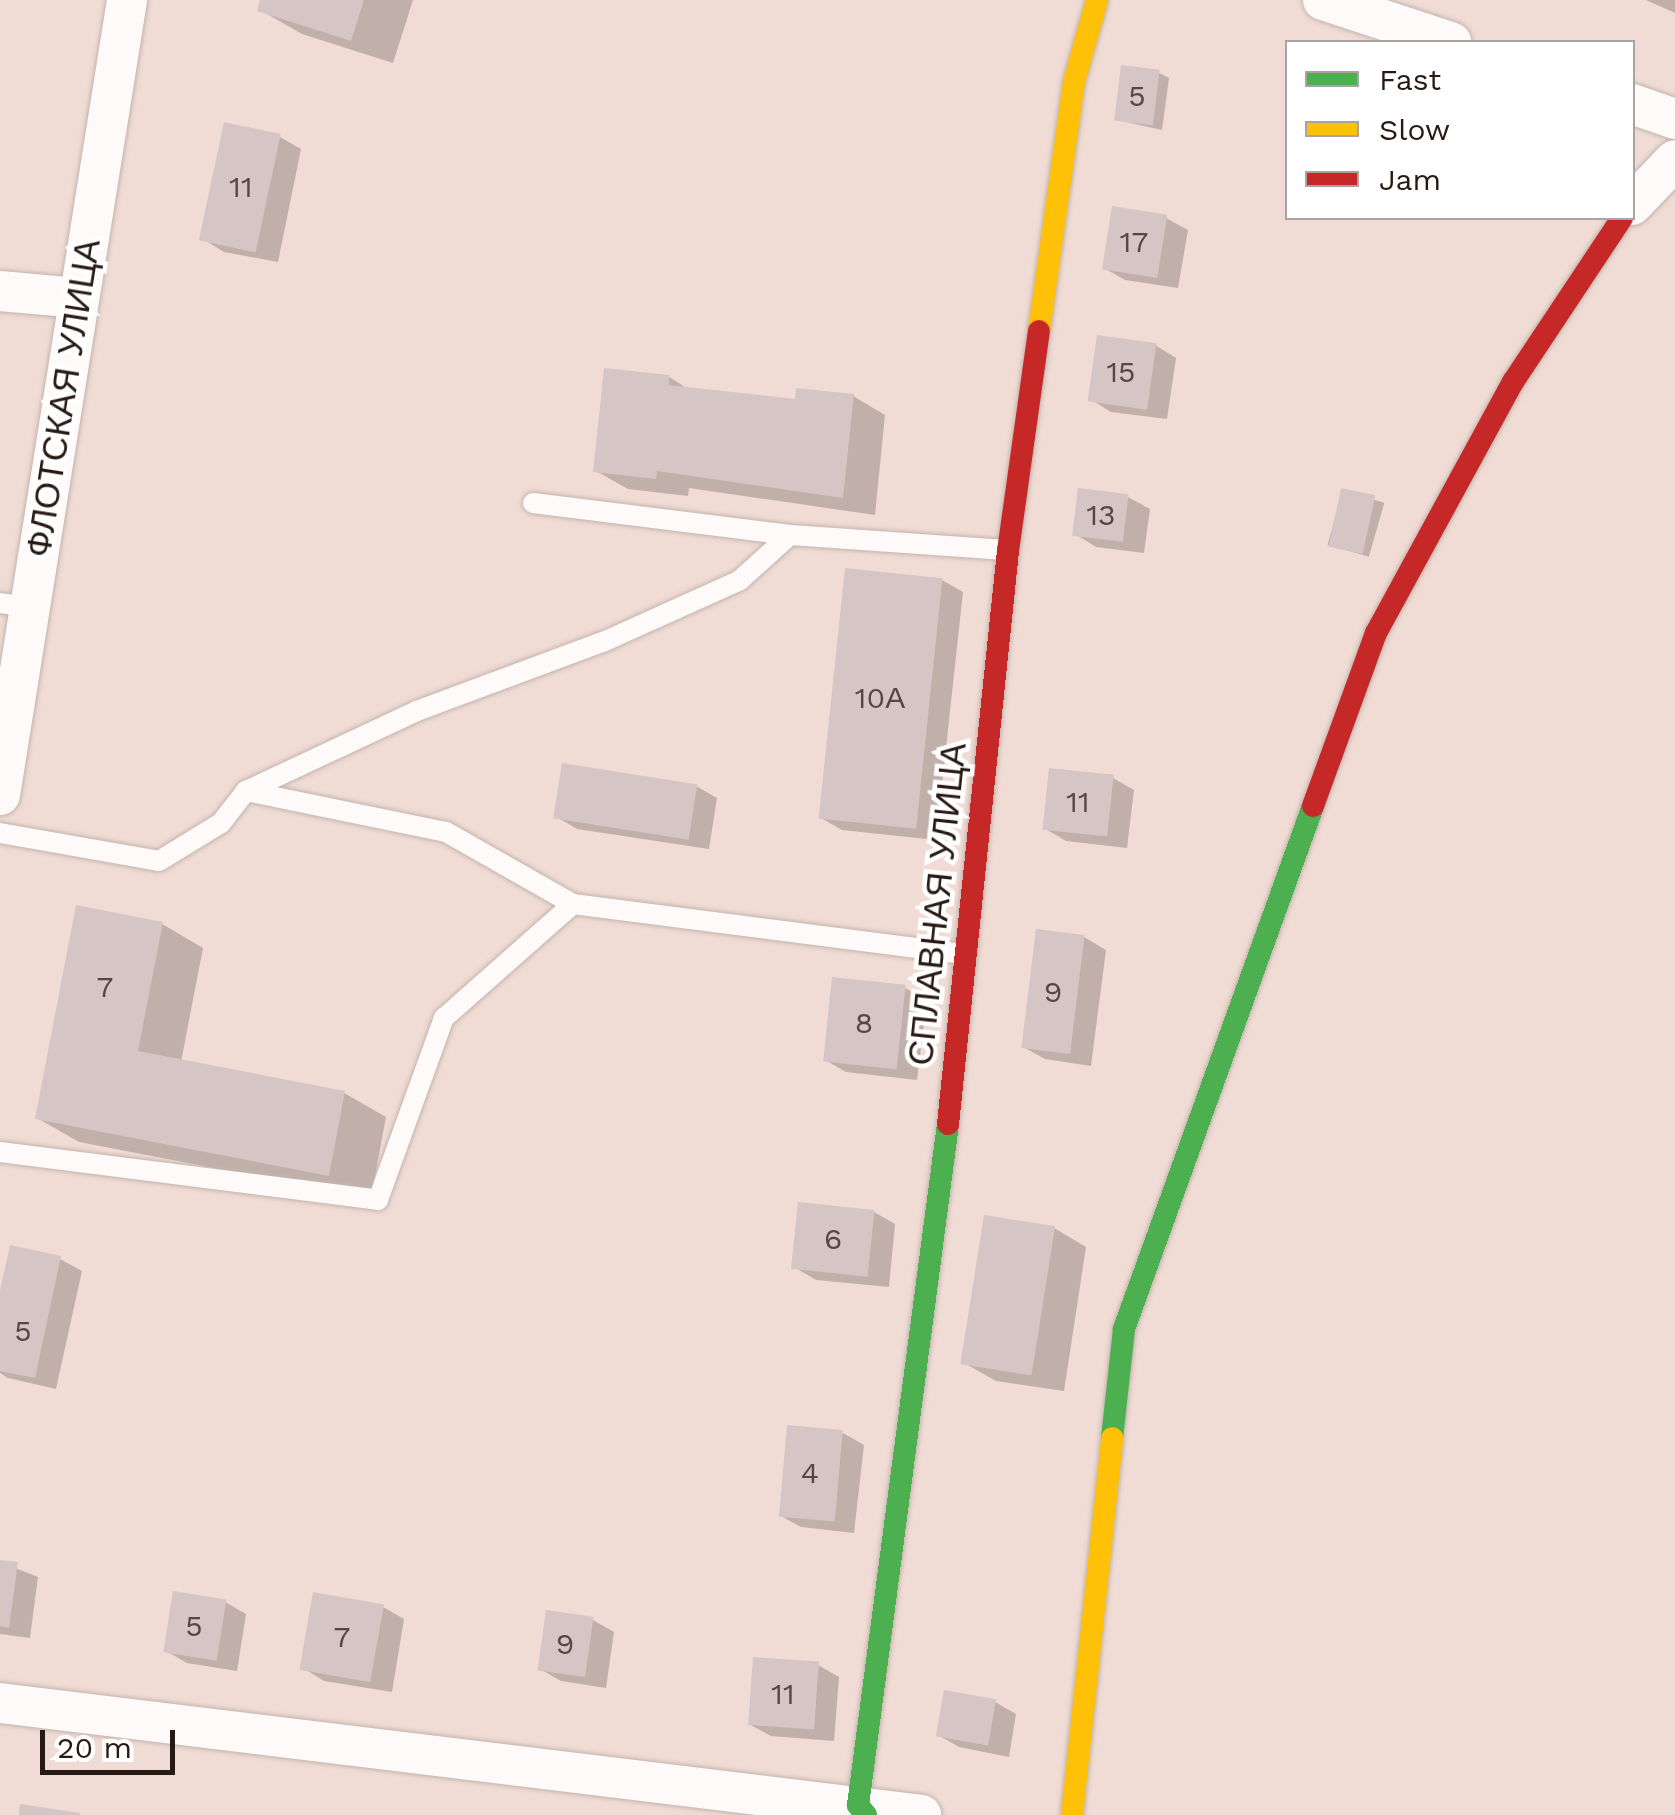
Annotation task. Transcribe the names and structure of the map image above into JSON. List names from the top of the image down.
{
  "streets": {
    "street": ["ФЛОТСКАЯ УЛИЦА", "СПЛАВНАЯ УЛИЦА"]
  },
  "house_numbers": [
    "5",
    "11",
    "17",
    "15",
    "13",
    "10А",
    "11",
    "7",
    "9",
    "8",
    "6",
    "5",
    "4",
    "5",
    "7",
    "9",
    "11"
  ],
  "legend": ["Fast", "Slow", "Jam"],
  "scale_bar": "20 m"
}
